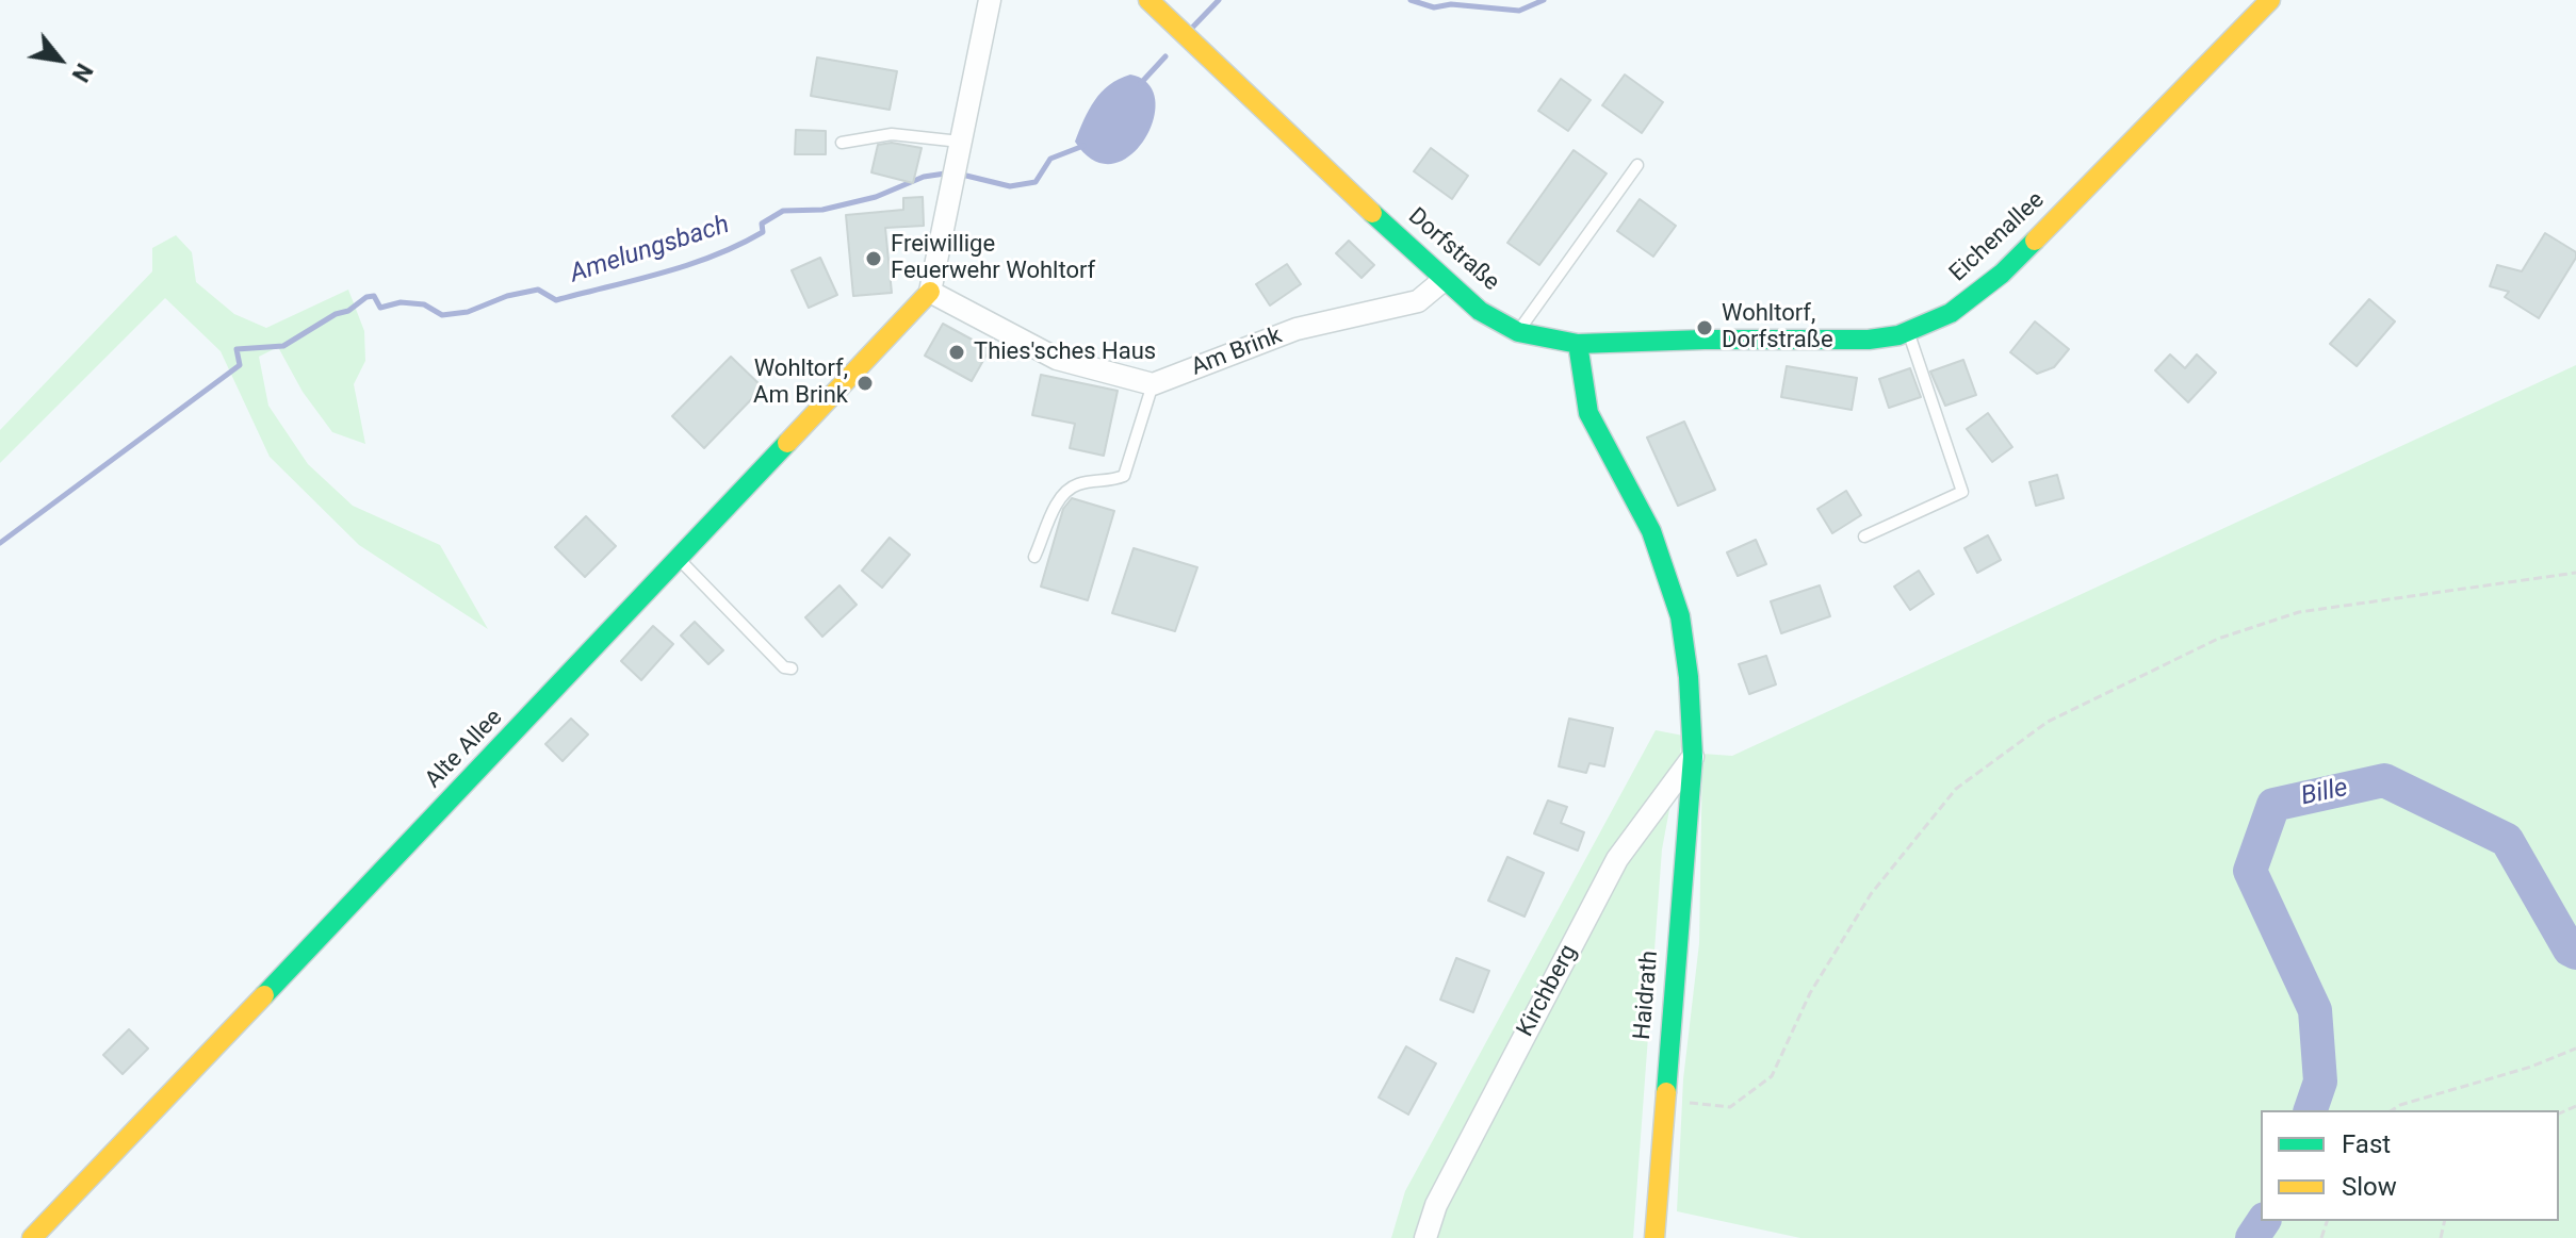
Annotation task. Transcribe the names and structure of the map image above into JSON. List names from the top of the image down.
{
  "streets": {
    "street": [
      "Eichenallee",
      "Dorfstraße",
      "Am Brink",
      "Alte Allee",
      "Kirchberg",
      "Haidrath"
    ]
  },
  "crossings": [
    ["Eichenallee", "Dorfstraße"],
    ["Dorfstraße", "Am Brink"],
    ["Kirchberg", "Haidrath"]
  ],
  "water": ["Amelungsbach", "Bille"],
  "places": [
    "Freiwillige Feuerwehr Wohltorf",
    "Wohltorf, Dorfstraße",
    "Thies'sches Haus",
    "Wohltorf, Am Brink"
  ],
  "legend": ["Fast", "Slow"],
  "north": "bottom right"
}
